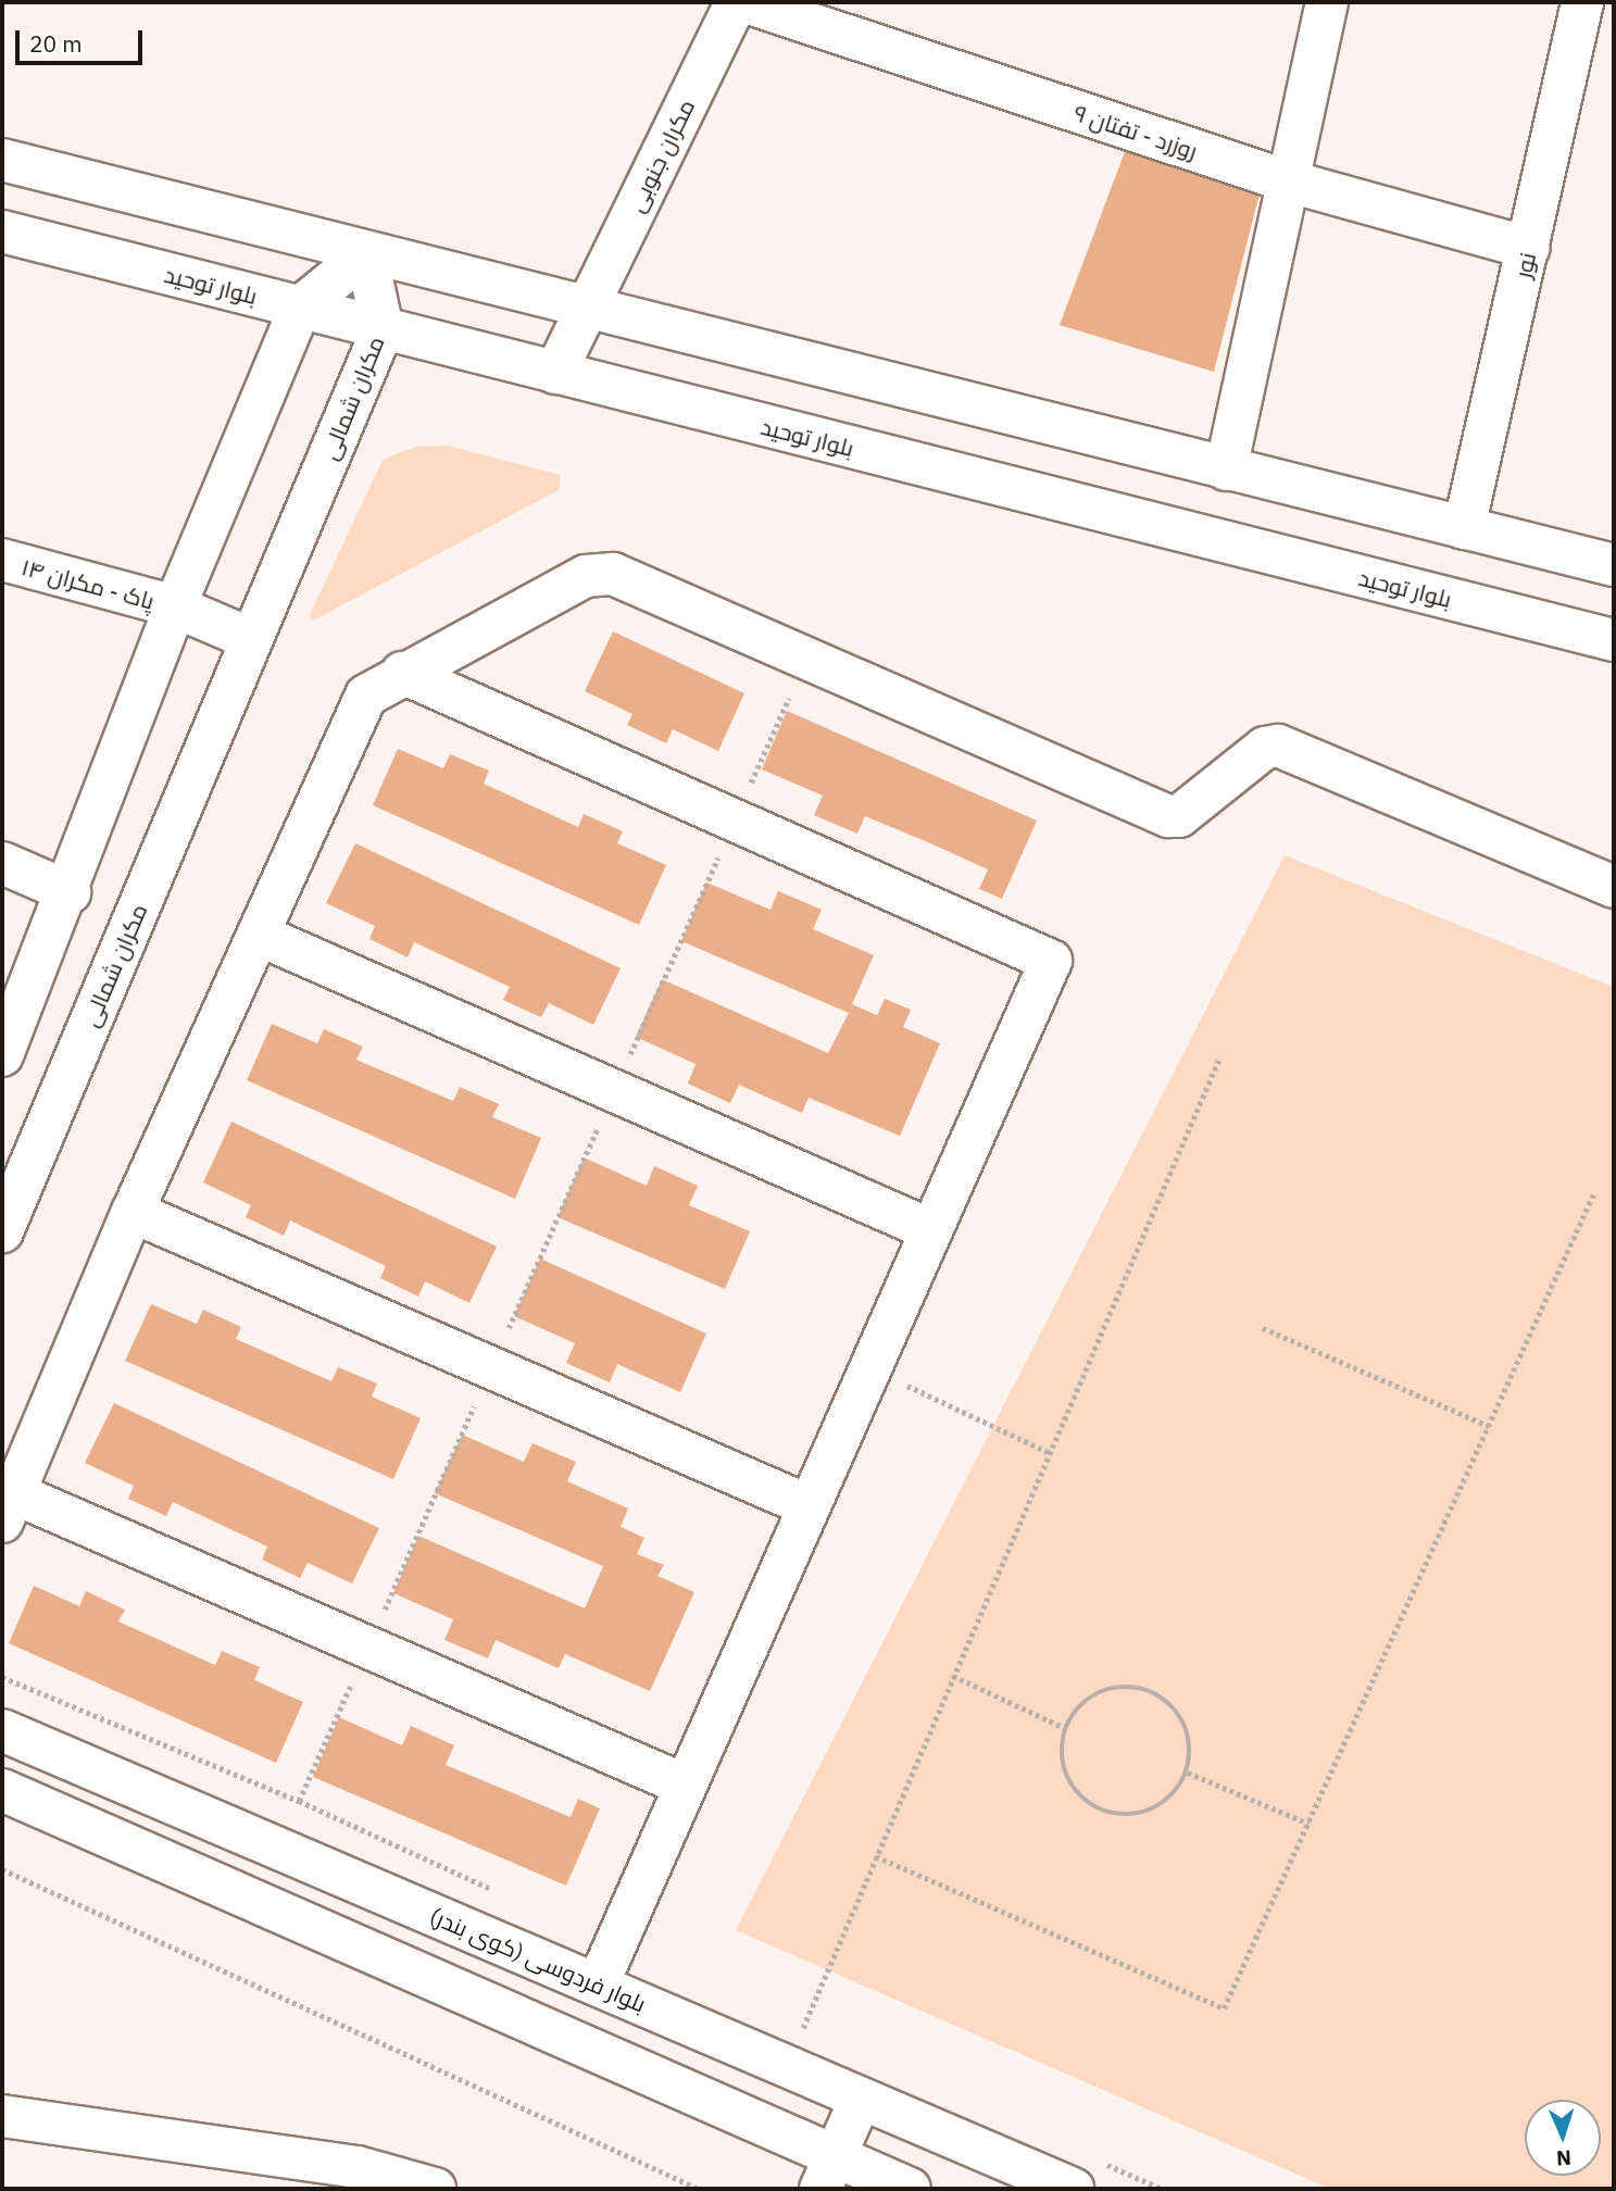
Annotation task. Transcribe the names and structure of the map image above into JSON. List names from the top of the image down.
{
  "streets": {
    "street": [
      "روزرد - تفتان ۹",
      "مکران جنوبی",
      "نور",
      "بلوار توحید",
      "مکران شمالی",
      "پاک - مکران ۱۴",
      "بلوار فردوسی (کوی بندر)"
    ]
  },
  "crossings": [
    ["روزرد - تفتان ۹", "نور"],
    ["مکران جنوبی", "بلوار توحید"],
    ["بلوار توحید", "مکران شمالی"],
    ["مکران شمالی", "پاک - مکران ۱۴"]
  ],
  "scale_bar": "20 m",
  "north": "bottom"
}
